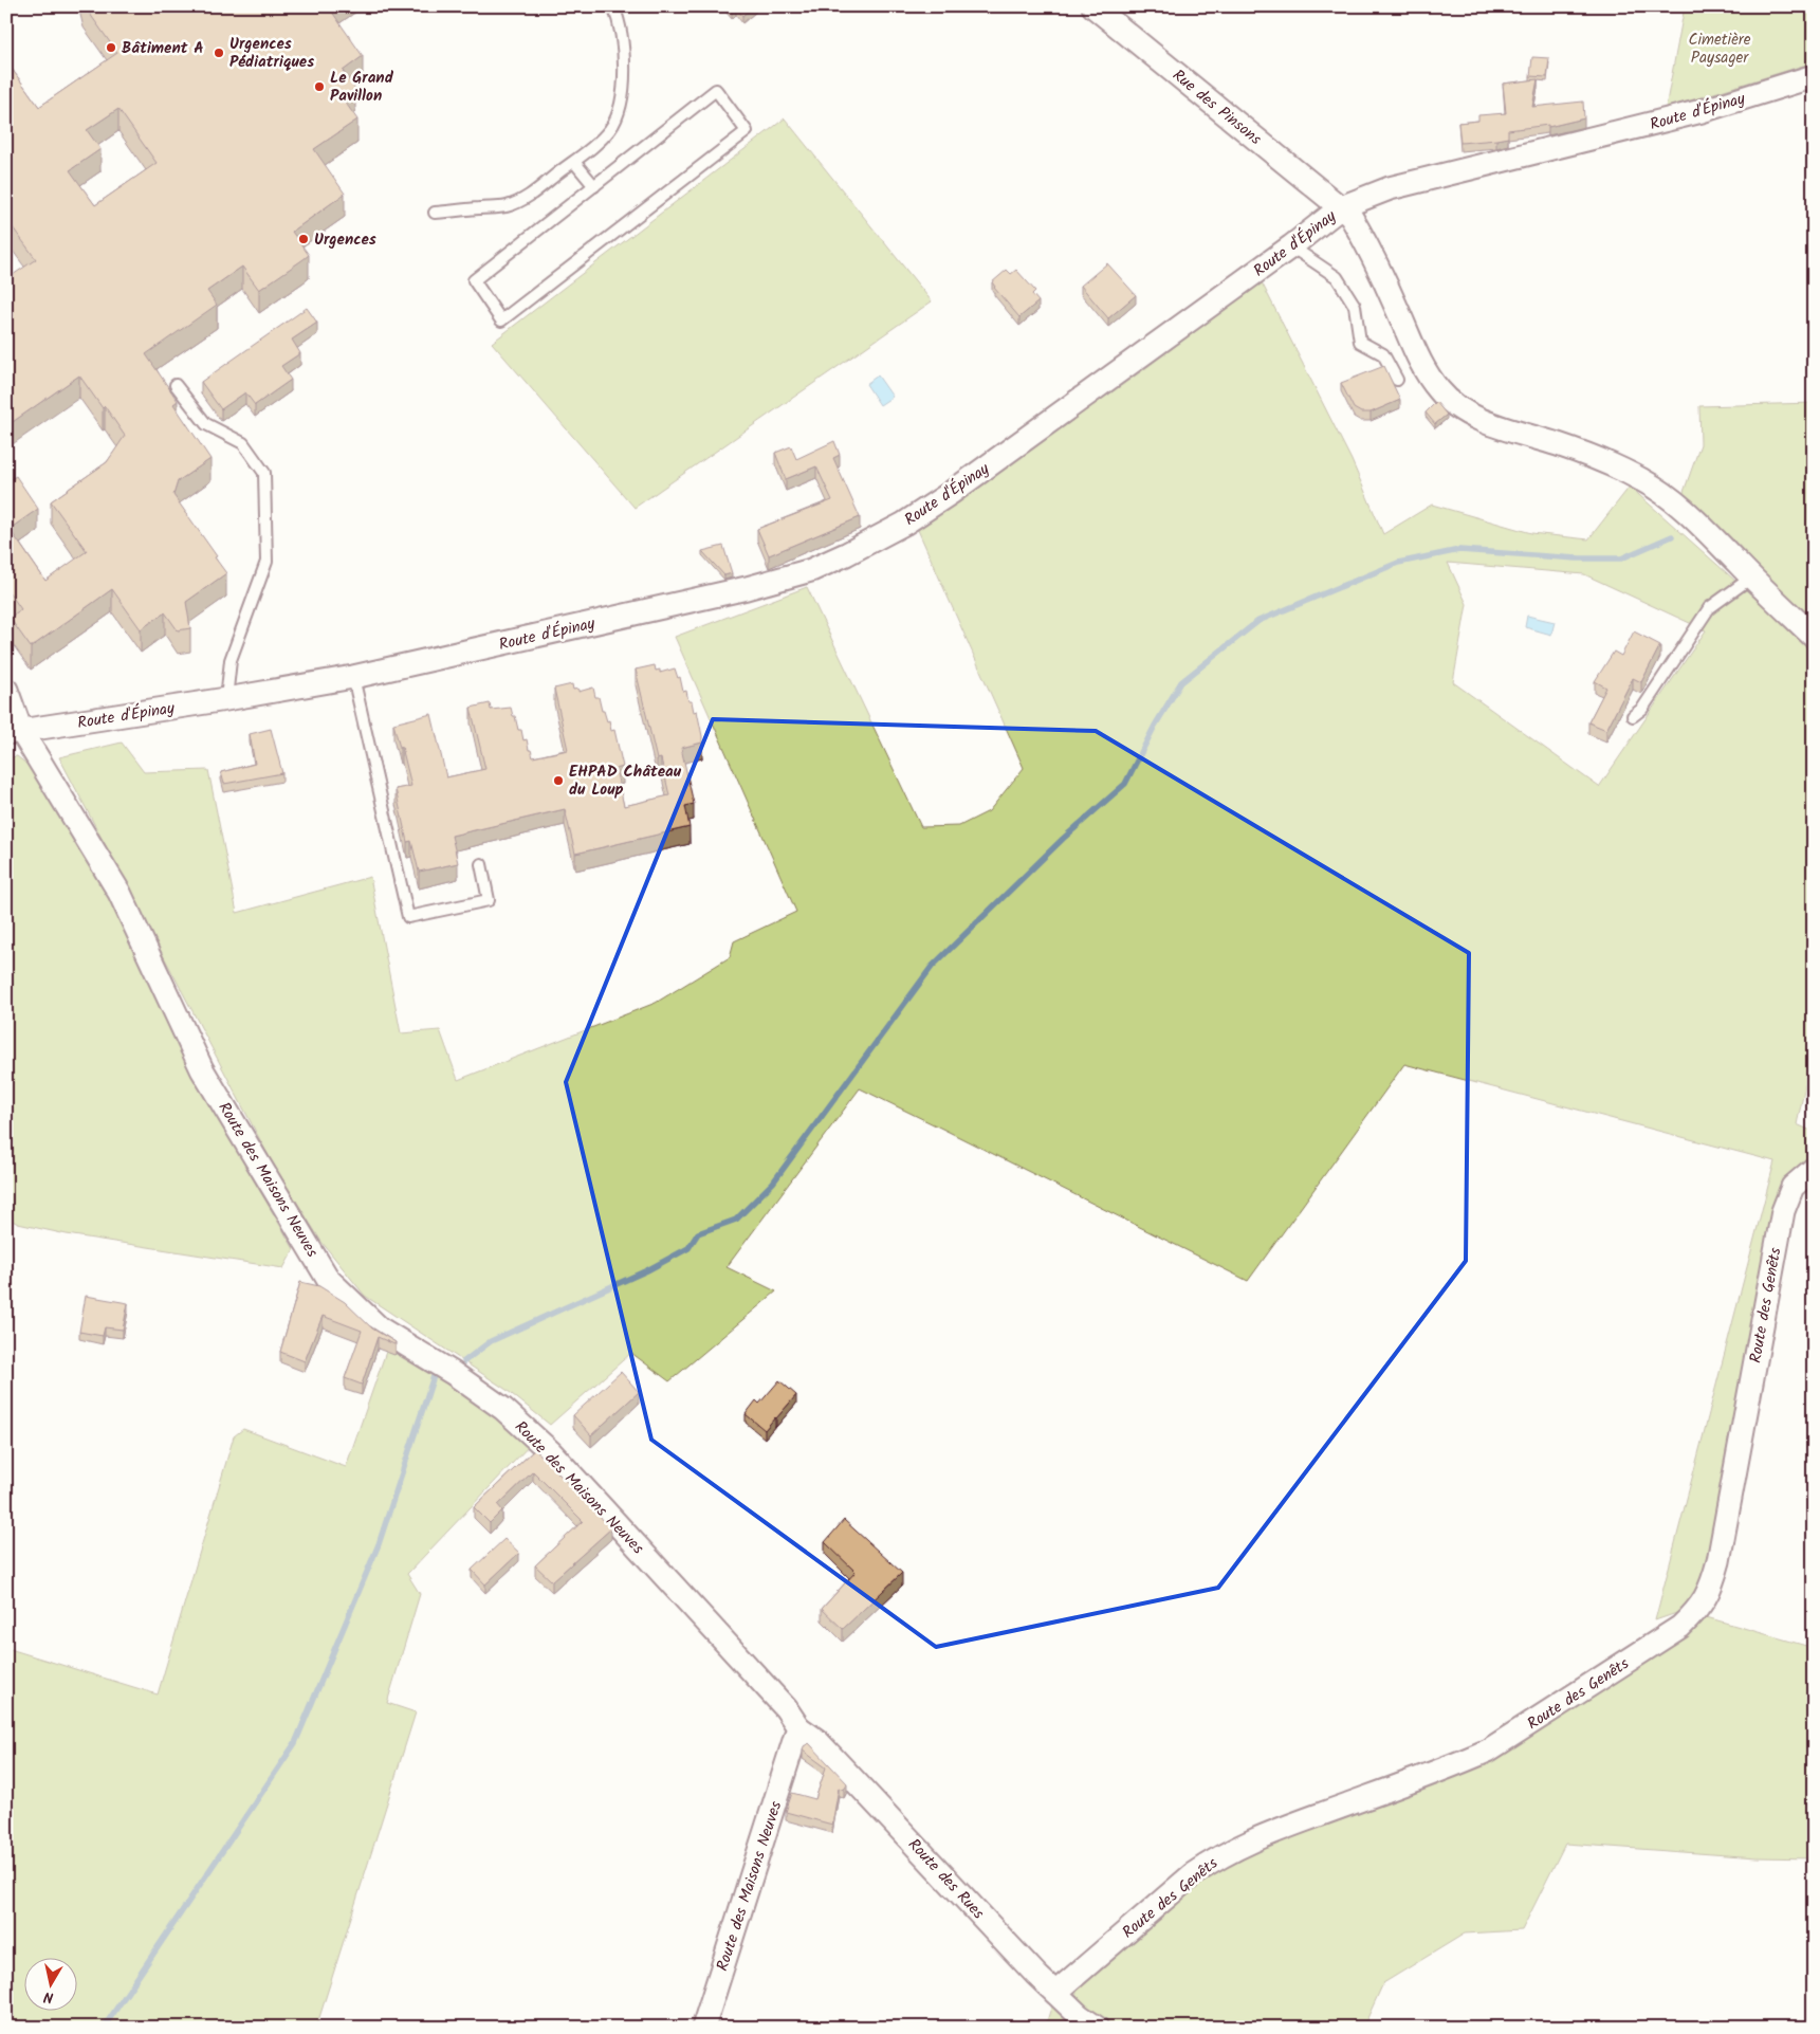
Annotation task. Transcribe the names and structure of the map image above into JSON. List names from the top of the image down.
{
  "streets": {
    "street": [
      "Rue des Pinsons",
      "Route d'Épinay",
      "Route des Maisons Neuves",
      "Route des Genêts",
      "Route des Rues"
    ]
  },
  "crossings": [
    ["Rue des Pinsons", "Route d'Épinay"],
    ["Route d'Épinay", "Route des Maisons Neuves"],
    ["Route des Maisons Neuves", "Route des Rues"],
    ["Route des Genêts", "Route des Rues"]
  ],
  "parks": ["Cimetière Paysager"],
  "places": [
    "Bâtiment A",
    "Urgences Pédiatriques",
    "Le Grand Pavillon",
    "Urgences",
    "EHPAD Château du Loup"
  ],
  "north": "bottom"
}
